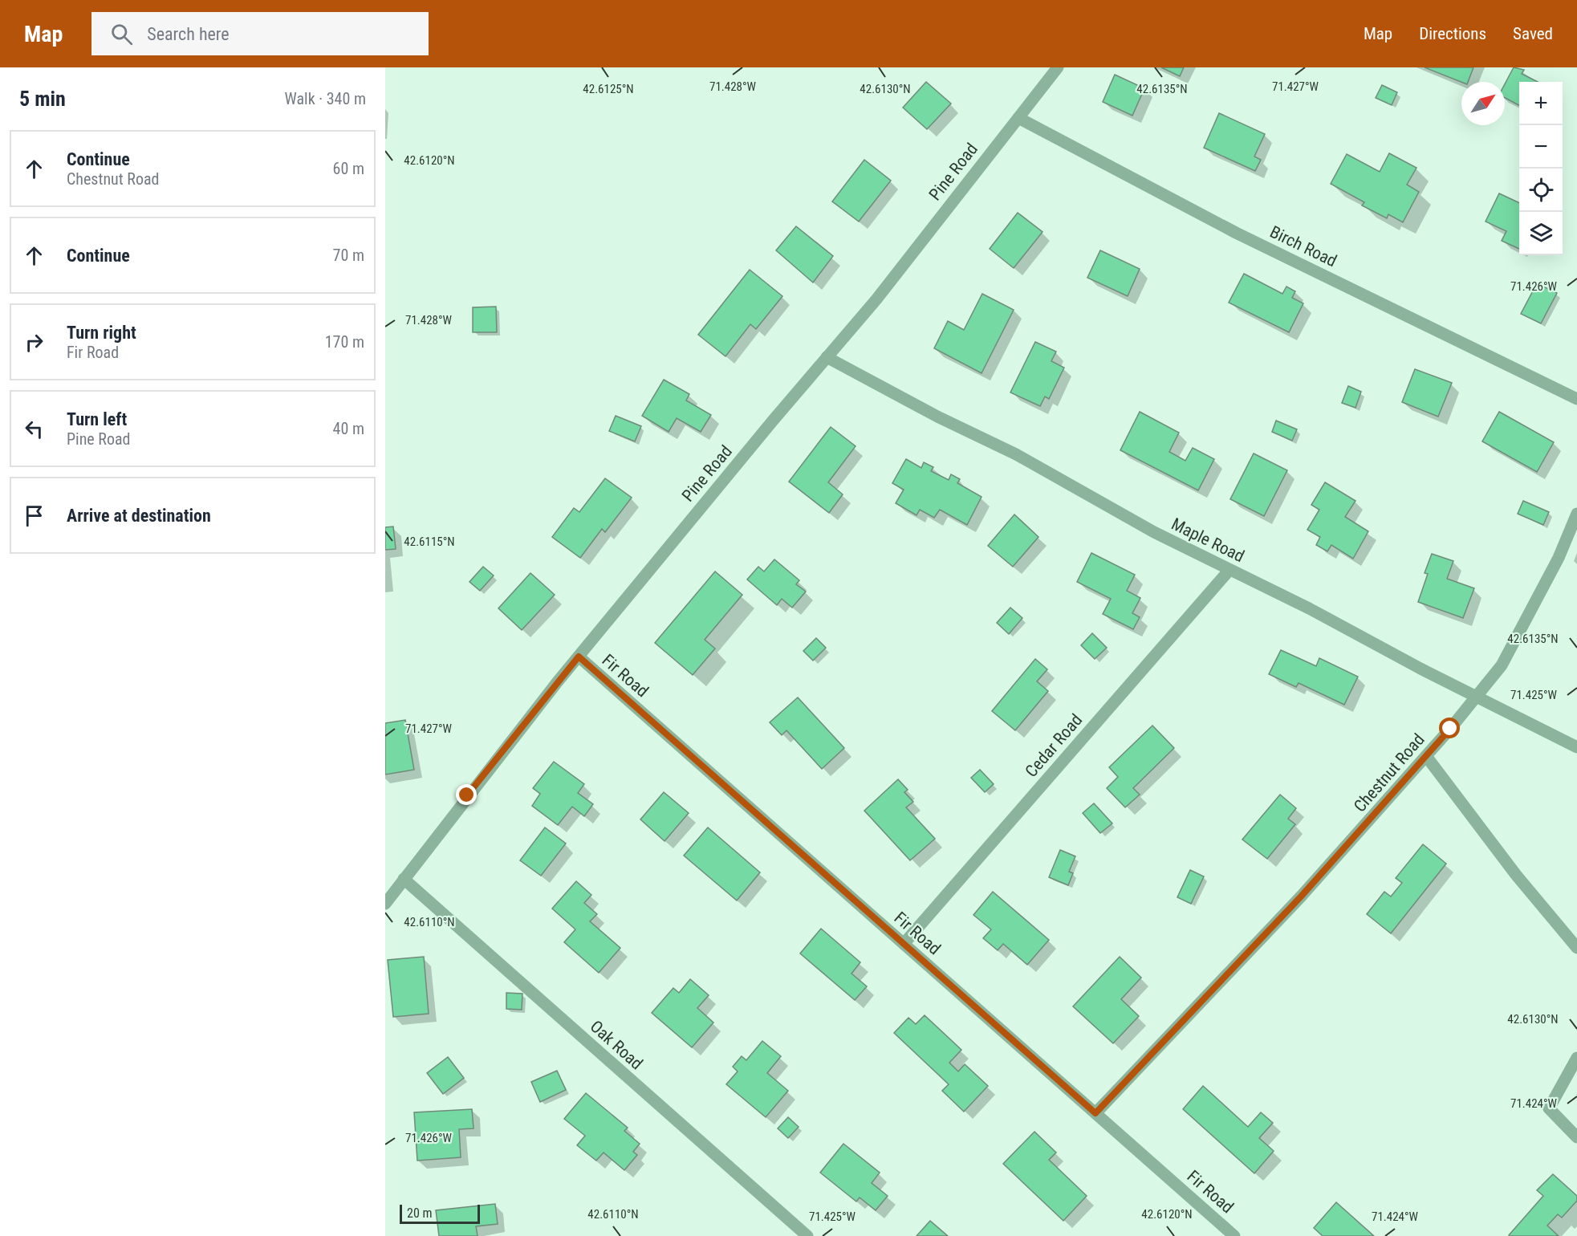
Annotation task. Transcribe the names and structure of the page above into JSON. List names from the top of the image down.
{
  "streets": {
    "street": [
      "Pine Road",
      "Birch Road",
      "Maple Road",
      "Fir Road",
      "Cedar Road",
      "Chestnut Road",
      "Oak Road"
    ]
  },
  "crossings": [
    ["Pine Road", "Birch Road"],
    ["Pine Road", "Maple Road"],
    ["Pine Road", "Fir Road"],
    ["Pine Road", "Oak Road"],
    ["Maple Road", "Cedar Road"],
    ["Maple Road", "Chestnut Road"],
    ["Fir Road", "Cedar Road"],
    ["Fir Road", "Chestnut Road"]
  ],
  "scale_bar": "20 m",
  "north": "top right",
  "page": {
    "header": "Map",
    "search": "Search here",
    "nav": ["Map", "Directions", "Saved"],
    "heading": ["5 min", "Walk · 340 m"],
    "map_buttons": ["+", "−"],
    "list": [
      ["Continue", "Chestnut Road", "60 m"],
      ["Continue", "70 m"],
      ["Turn right", "Fir Road", "170 m"],
      ["Turn left", "Pine Road", "40 m"],
      "Arrive at destination"
    ],
    "scale": "20 m"
  },
  "coordinates": [
    "71.427°W",
    "71.428°W",
    "42.6125°N",
    "42.6130°N",
    "42.6135°N",
    "42.6120°N",
    "71.426°W",
    "42.6115°N",
    "71.425°W",
    "42.6110°N",
    "71.424°W"
  ]
}
